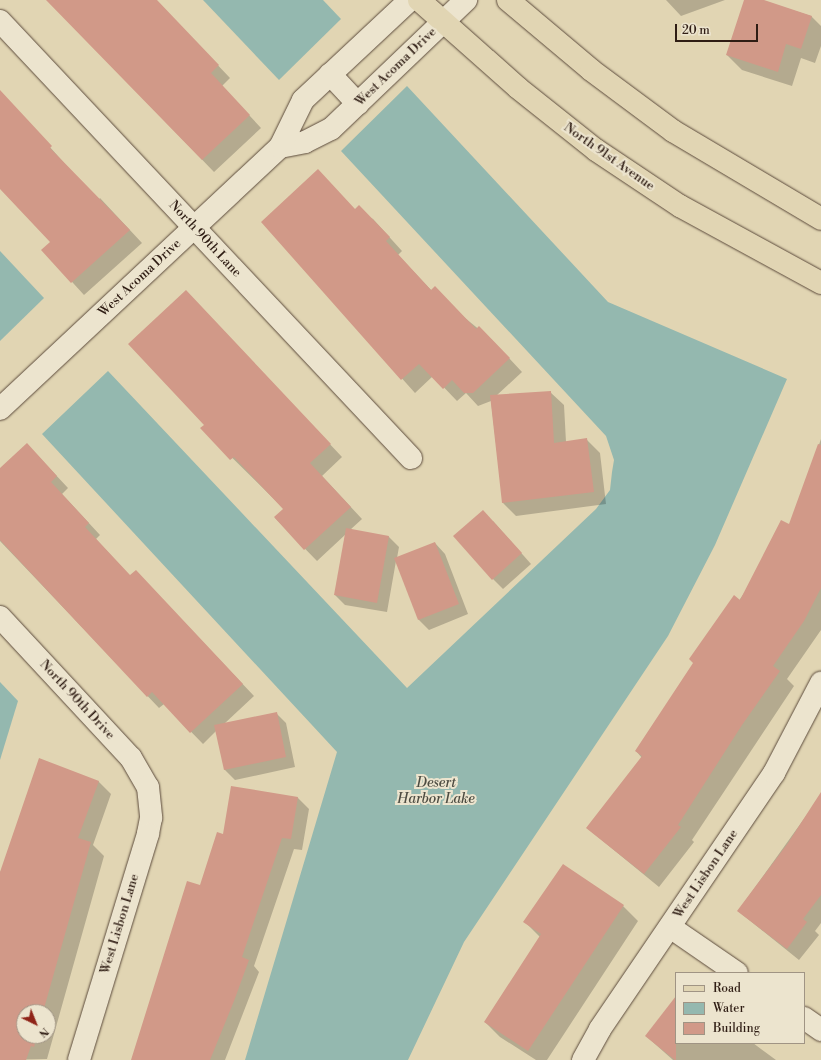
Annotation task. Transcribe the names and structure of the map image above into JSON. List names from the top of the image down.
{
  "streets": {
    "main road": ["North 91st Avenue"],
    "street": [
      "West Acoma Drive",
      "North 90th Lane",
      "North 90th Drive",
      "West Lisbon Lane"
    ]
  },
  "crossings": [
    ["West Acoma Drive", "North 91st Avenue"],
    ["West Acoma Drive", "North 90th Lane"],
    ["North 90th Drive", "West Lisbon Lane"]
  ],
  "water": ["Desert Harbor Lake"],
  "legend": ["Road", "Water", "Building"],
  "scale_bar": "20 m",
  "north": "bottom right"
}
